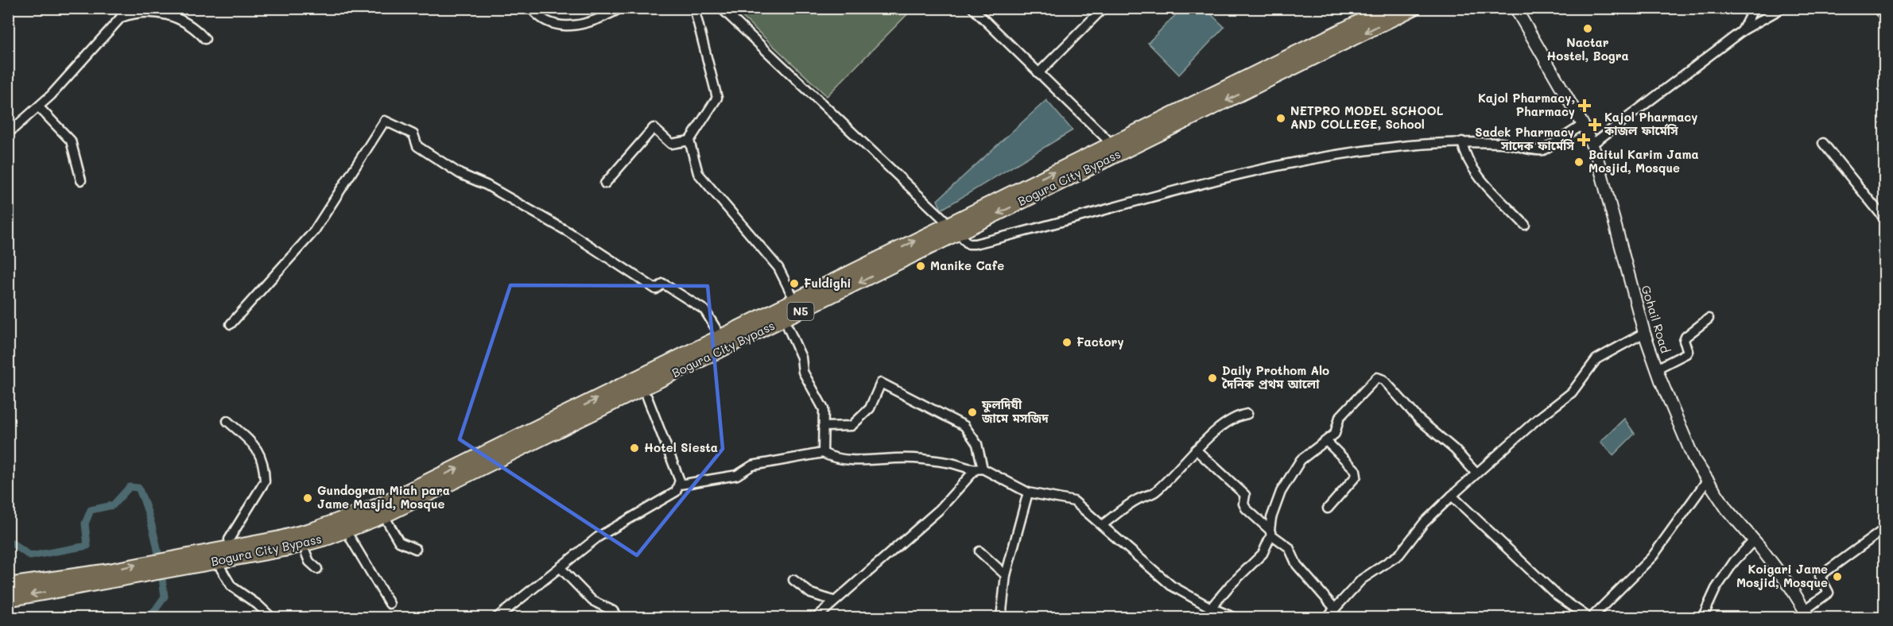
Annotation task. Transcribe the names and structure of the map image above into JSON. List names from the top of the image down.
{
  "streets": {
    "highway": ["Bogura City Bypass", "N5"],
    "main road": ["Gohail Road"]
  },
  "places": {
    "other": [
      "Nactar Hostel, Bogra",
      "NETPRO MODEL SCHOOL AND COLLEGE, School",
      "Baitul Karim Jama Mosjid, Mosque",
      "Manike Cafe",
      "Fuldighi",
      "Factory",
      "Daily Prothom Alo দৈনিক প্রথম আলো",
      "ফুলদিঘী জামে মসজিদ",
      "Hotel Siesta",
      "Gundogram Miah para Jame Masjid, Mosque",
      "Koigari Jame Mosjid, Mosque"
    ],
    "health": ["Kajol Pharmacy, Pharmacy", "Kajol Pharmacy কাজল ফার্মেসি", "Sadek Pharmacy সাদেক ফার্মেসি"]
  }
}
